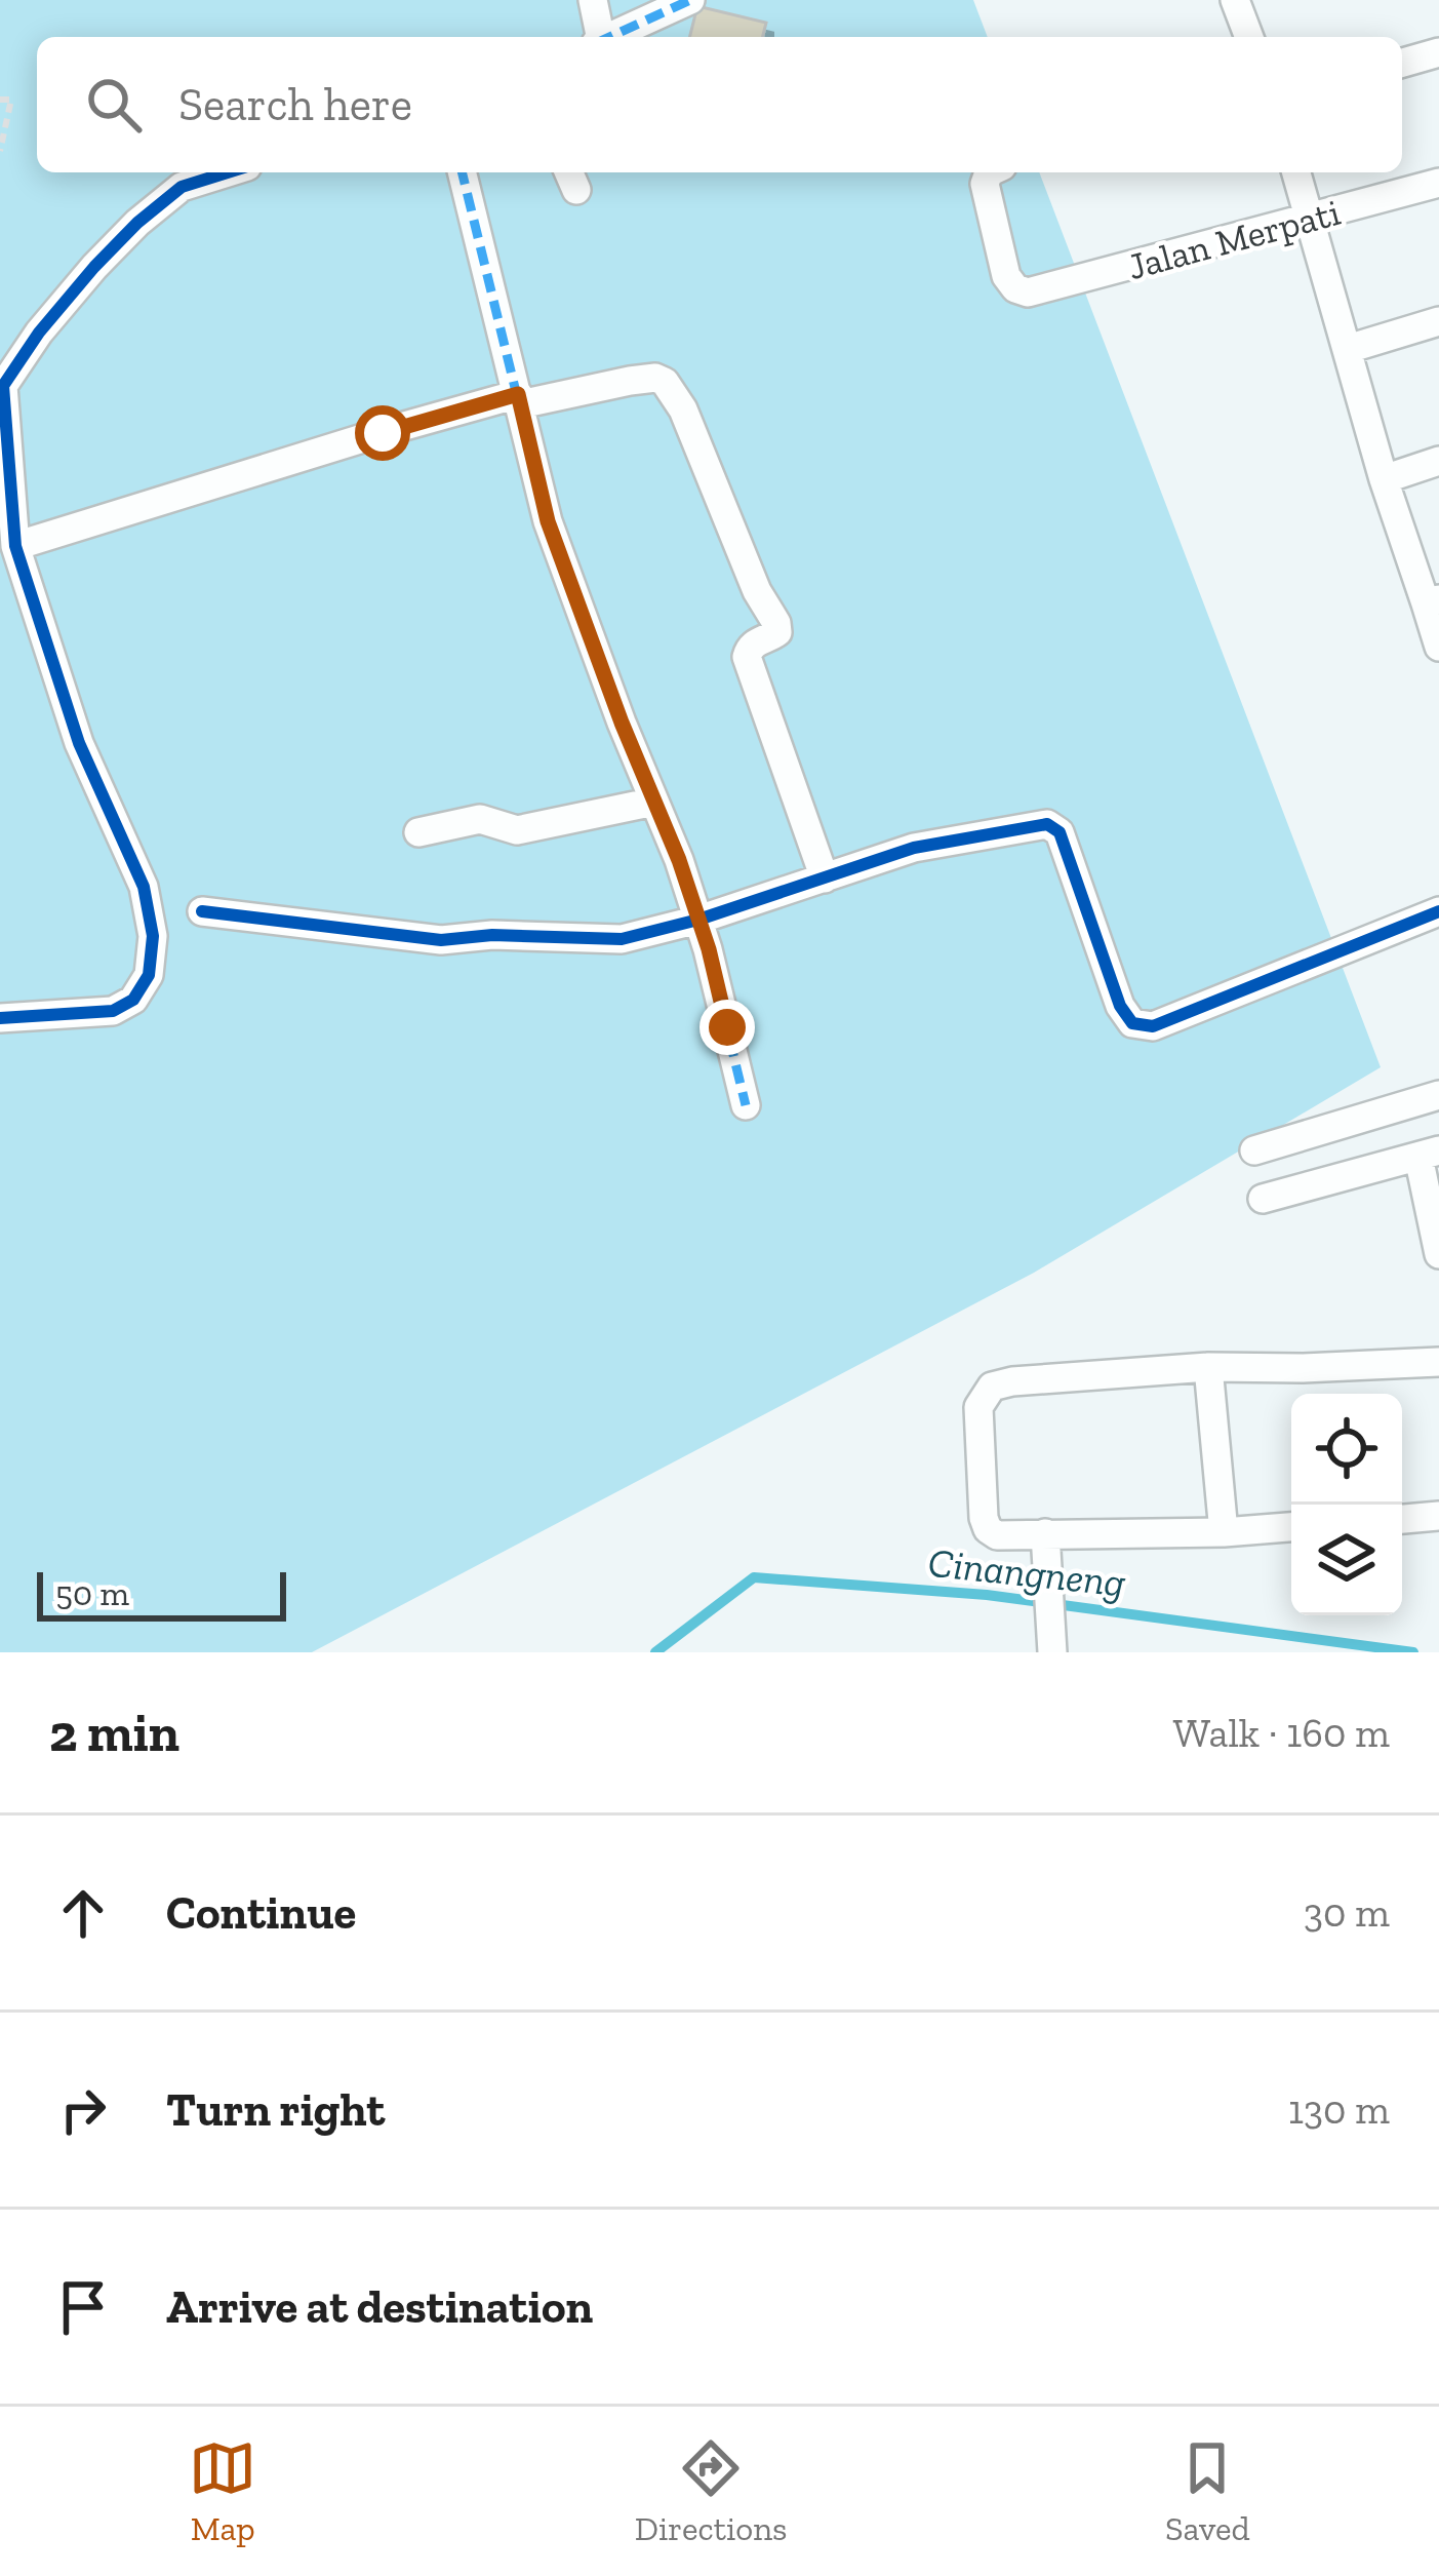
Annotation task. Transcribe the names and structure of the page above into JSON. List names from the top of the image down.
{
  "streets": {
    "street": ["Jalan Merpati"]
  },
  "water": ["Cinangneng"],
  "scale_bar": "50 m",
  "page": {
    "search": "Search here",
    "scale": "50 m",
    "heading": ["2 min", "Walk · 160 m"],
    "list": [
      ["Continue", "30 m"],
      ["Turn right", "130 m"],
      "Arrive at destination"
    ],
    "nav": ["Map", "Directions", "Saved"]
  }
}
